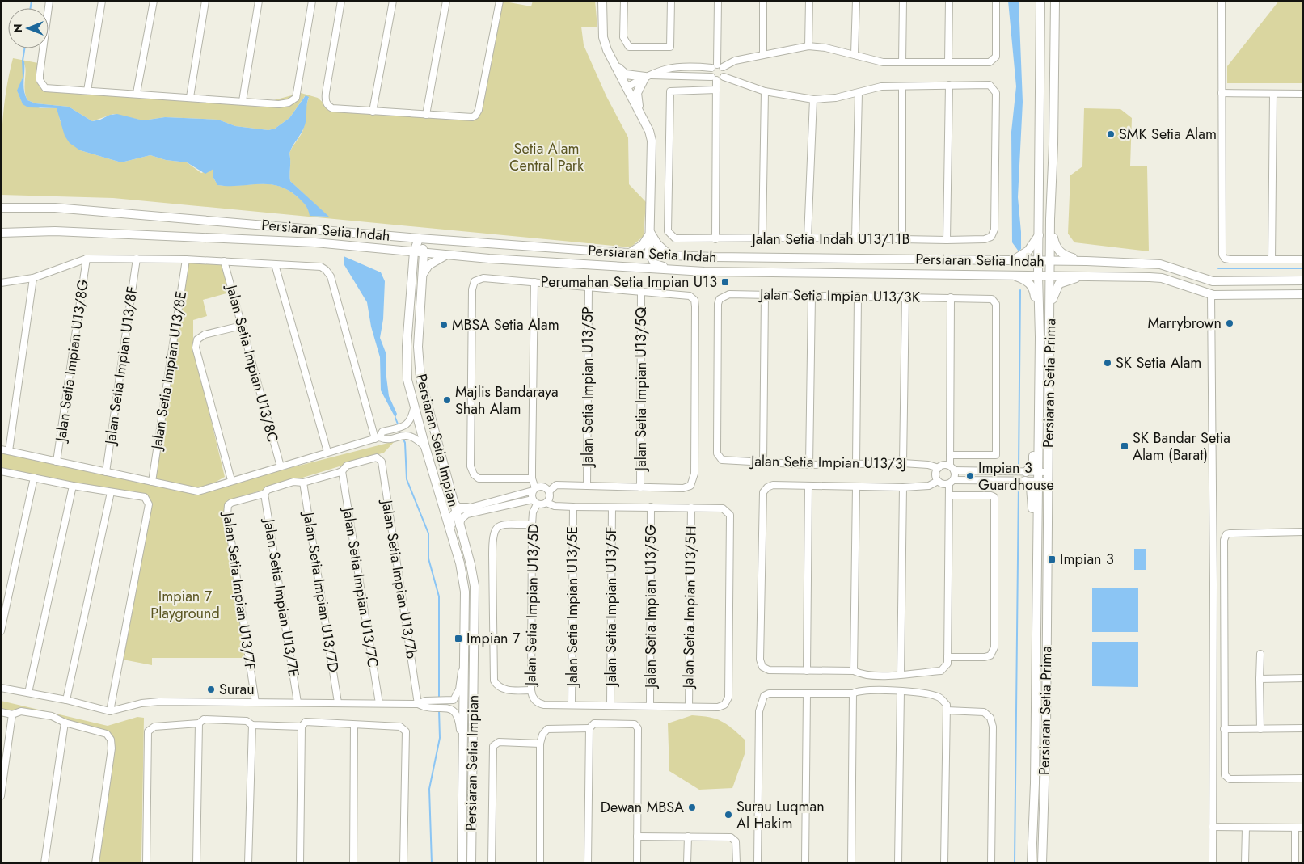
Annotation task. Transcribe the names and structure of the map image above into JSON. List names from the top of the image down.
{
  "streets": {
    "street": [
      "Persiaran Setia Indah",
      "Jalan Setia Indah U13/11B",
      "Jalan Setia Impian U13/3K",
      "Jalan Setia Impian U13/8G",
      "Jalan Setia Impian U13/8C",
      "Jalan Setia Impian U13/8F",
      "Jalan Setia Impian U13/8E",
      "Persiaran Setia Prima",
      "Jalan Setia Impian U13/5P",
      "Jalan Setia Impian U13/5Q",
      "Persiaran Setia Impian",
      "Jalan Setia Impian U13/3J",
      "Jalan Setia Impian U13/7b",
      "Jalan Setia Impian U13/7C",
      "Jalan Setia Impian U13/7F",
      "Jalan Setia Impian U13/7D",
      "Jalan Setia Impian U13/7E",
      "Jalan Setia Impian U13/5D",
      "Jalan Setia Impian U13/5E",
      "Jalan Setia Impian U13/5F",
      "Jalan Setia Impian U13/5G",
      "Jalan Setia Impian U13/5H"
    ]
  },
  "crossings": [
    ["Persiaran Setia Indah", "Persiaran Setia Prima"],
    ["Persiaran Setia Indah", "Persiaran Setia Impian"],
    ["Jalan Setia Impian U13/3K", "Jalan Setia Impian U13/3J"],
    ["Jalan Setia Impian U13/7b", "Jalan Setia Impian U13/7C"],
    ["Jalan Setia Impian U13/7F", "Jalan Setia Impian U13/7E"],
    ["Jalan Setia Impian U13/5D", "Jalan Setia Impian U13/5E"]
  ],
  "parks": ["Setia Alam Central Park", "Impian 7 Playground"],
  "places": {
    "other": [
      "SMK Setia Alam",
      "Marrybrown",
      "MBSA Setia Alam",
      "SK Setia Alam",
      "Majlis Bandaraya Shah Alam",
      "Impian 3 Guardhouse",
      "Surau",
      "Dewan MBSA",
      "Surau Luqman Al Hakim"
    ],
    "transit": [
      "Perumahan Setia Impian U13",
      "SK Bandar Setia Alam (Barat)",
      "Impian 3",
      "Impian 7"
    ]
  },
  "north": "left"
}
